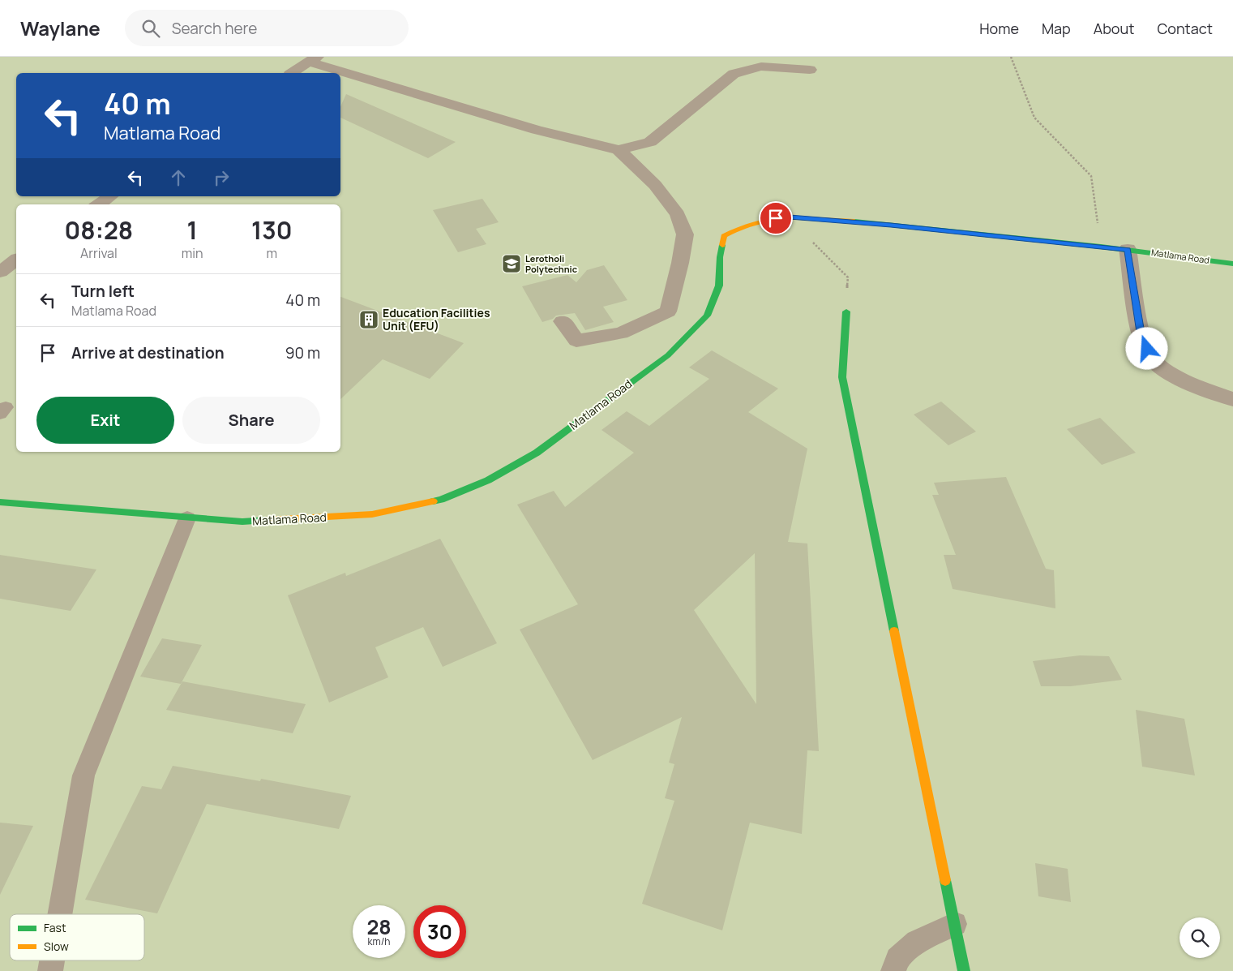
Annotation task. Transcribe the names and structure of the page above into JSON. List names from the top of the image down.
{
  "streets": {
    "street": ["Matlama Road"]
  },
  "places": {
    "school or university": ["Lerotholi Polytechnic"],
    "building": ["Education Facilities Unit (EFU)"]
  },
  "legend": ["Fast", "Slow"],
  "page": {
    "header": "Waylane",
    "search": "Search here",
    "nav": [
      "Home",
      "Map",
      "About",
      "Contact"
    ],
    "turn": ["40 m", "Matlama Road"],
    "eta": [
      "08:28",
      "Arrival",
      "1",
      "min",
      "130",
      "m"
    ],
    "list": [
      {
        "name": "Turn left",
        "note": "Matlama Road",
        "value": "40 m"
      },
      {
        "name": "Arrive at destination",
        "value": "90 m"
      }
    ],
    "buttons": ["Exit", "Share"],
    "speed": "28 km/h",
    "limit": "30"
  }
}
